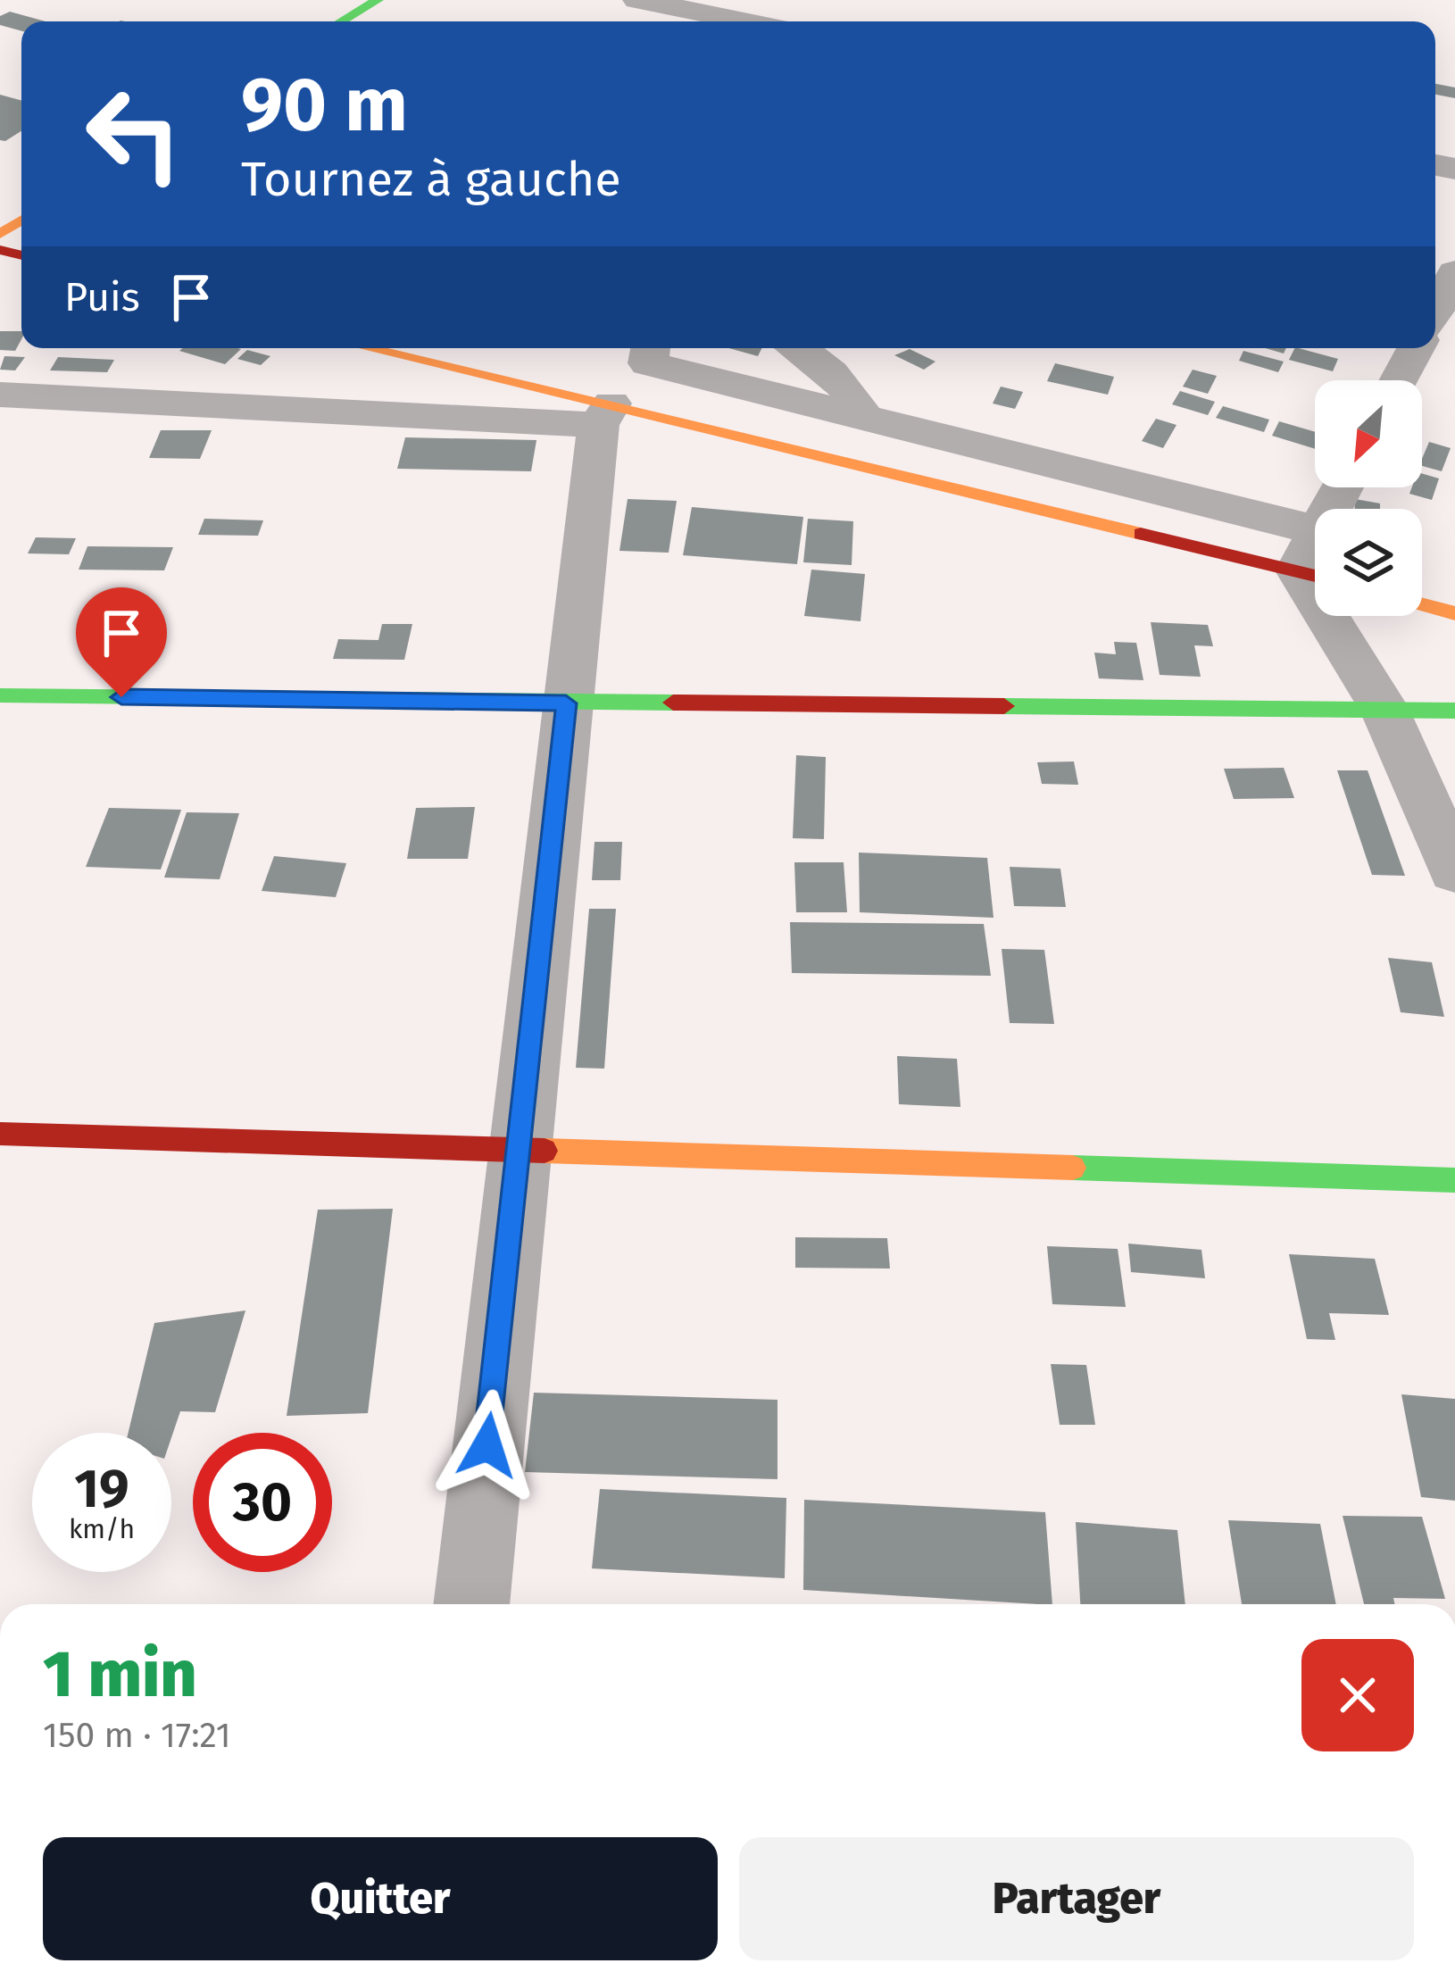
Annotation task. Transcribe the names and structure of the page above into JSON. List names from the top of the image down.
{
  "north": "bottom left",
  "page": {
    "turn": ["90 m", "Tournez à gauche"],
    "then": "Puis",
    "speed": "19 km/h",
    "limit": "30",
    "heading": ["1 min", "150 m · 17:21"],
    "buttons": ["Quitter", "Partager"]
  }
}
